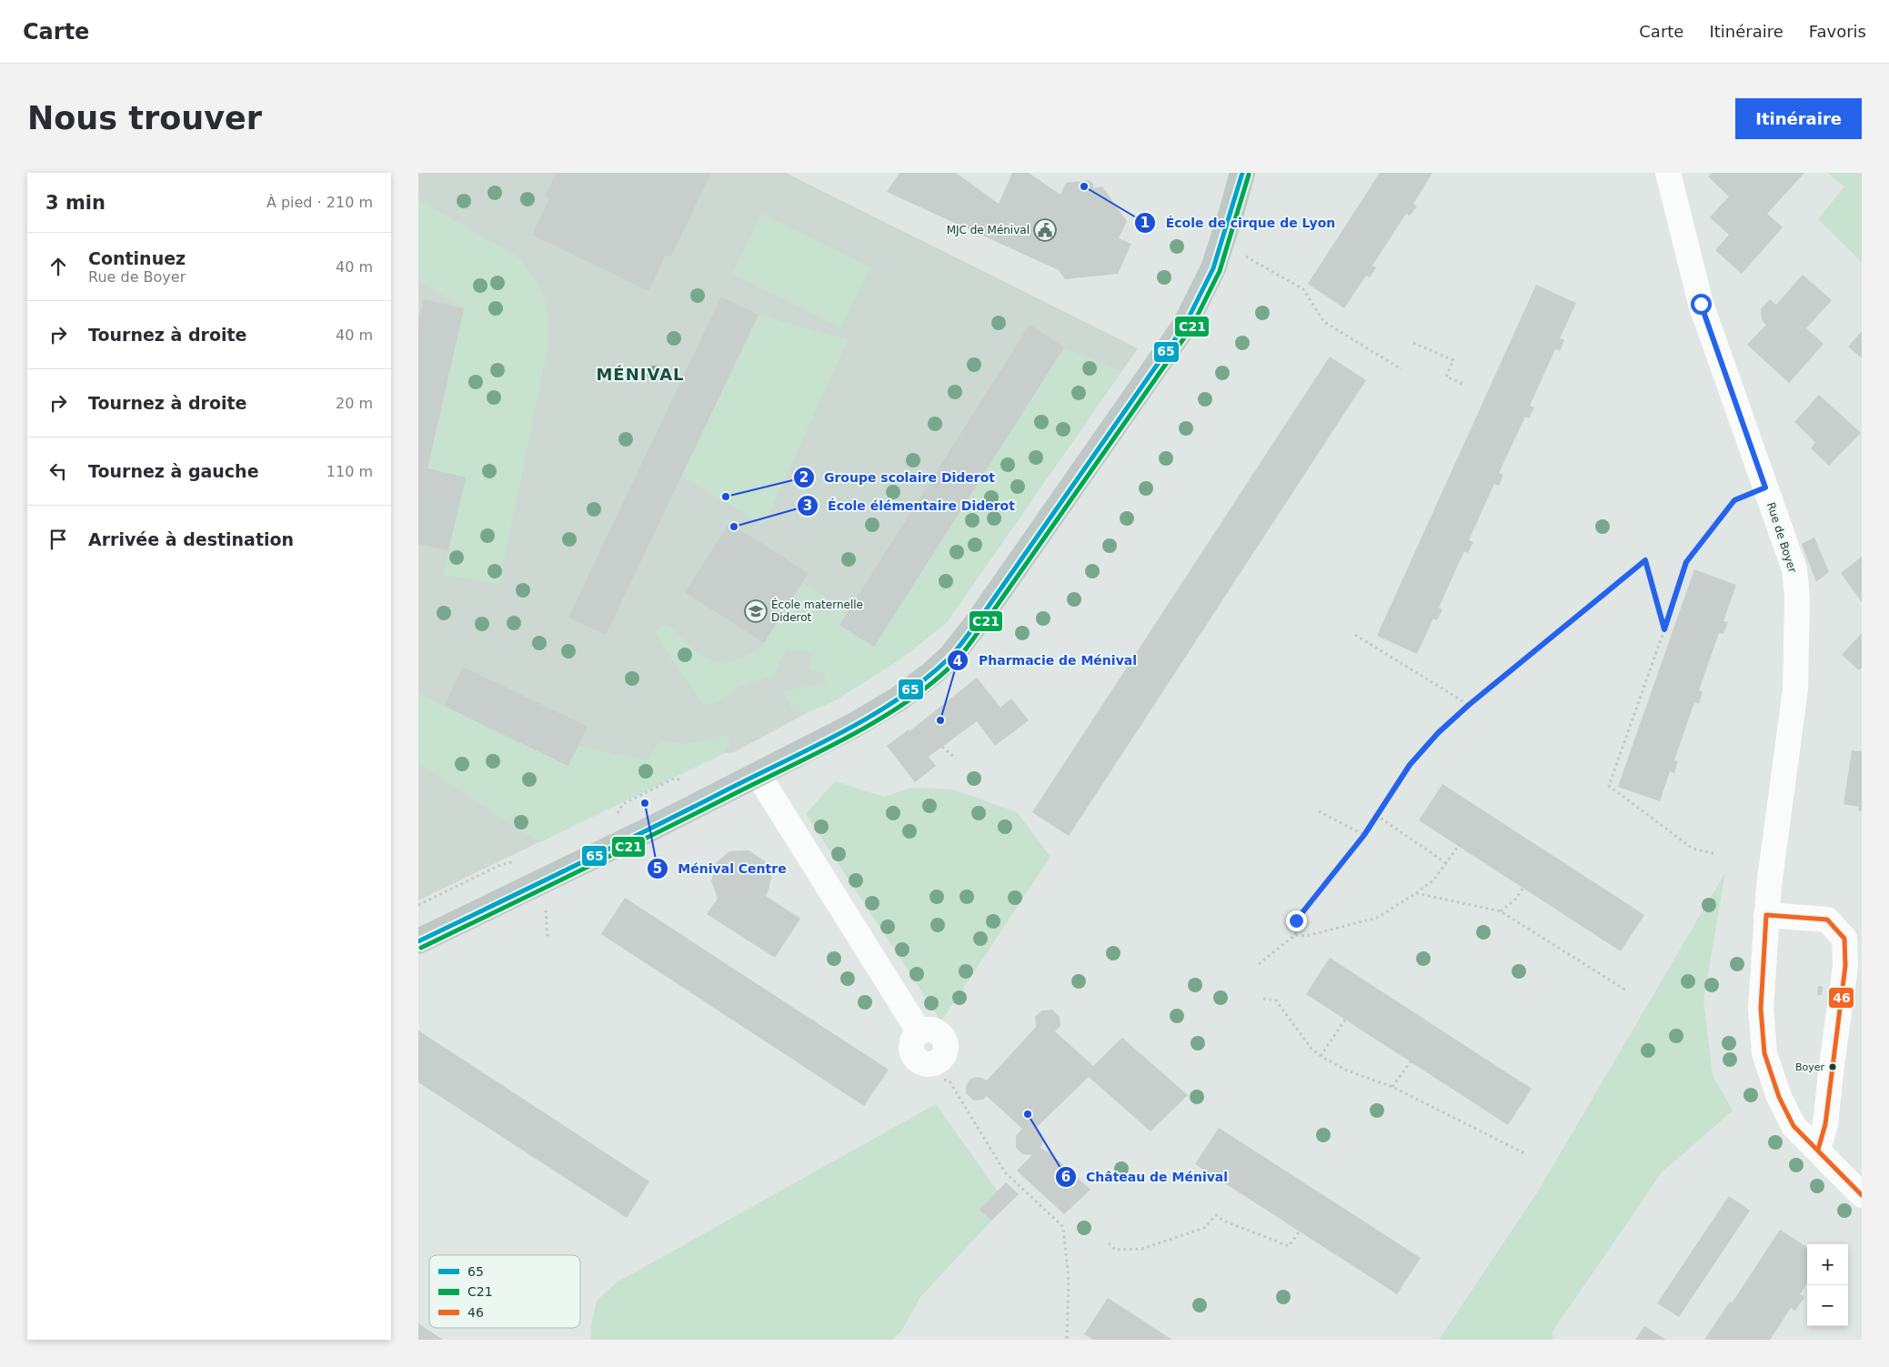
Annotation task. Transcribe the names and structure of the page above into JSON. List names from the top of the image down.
{
  "streets": {
    "street": ["Rue de Boyer"]
  },
  "districts": ["MÉNIVAL"],
  "places": {
    "other": [
      "École de cirque de Lyon",
      "Groupe scolaire Diderot",
      "École élémentaire Diderot",
      "Pharmacie de Ménival",
      "Ménival Centre",
      "Boyer",
      "Château de Ménival"
    ],
    "public building": ["MJC de Ménival"],
    "school or university": ["École maternelle Diderot"]
  },
  "lines": ["transit line 65", "transit line C21", "transit line 46"],
  "legend": ["65", "C21", "46"],
  "page": {
    "header": "Carte",
    "nav": ["Carte", "Itinéraire", "Favoris"],
    "buttons": "Itinéraire",
    "title": "Nous trouver",
    "heading": ["3 min", "À pied · 210 m"],
    "list": [
      ["Continuez", "Rue de Boyer", "40 m"],
      ["Tournez à droite", "40 m"],
      ["Tournez à droite", "20 m"],
      ["Tournez à gauche", "110 m"],
      "Arrivée à destination"
    ],
    "map_buttons": ["+", "−"]
  }
}
